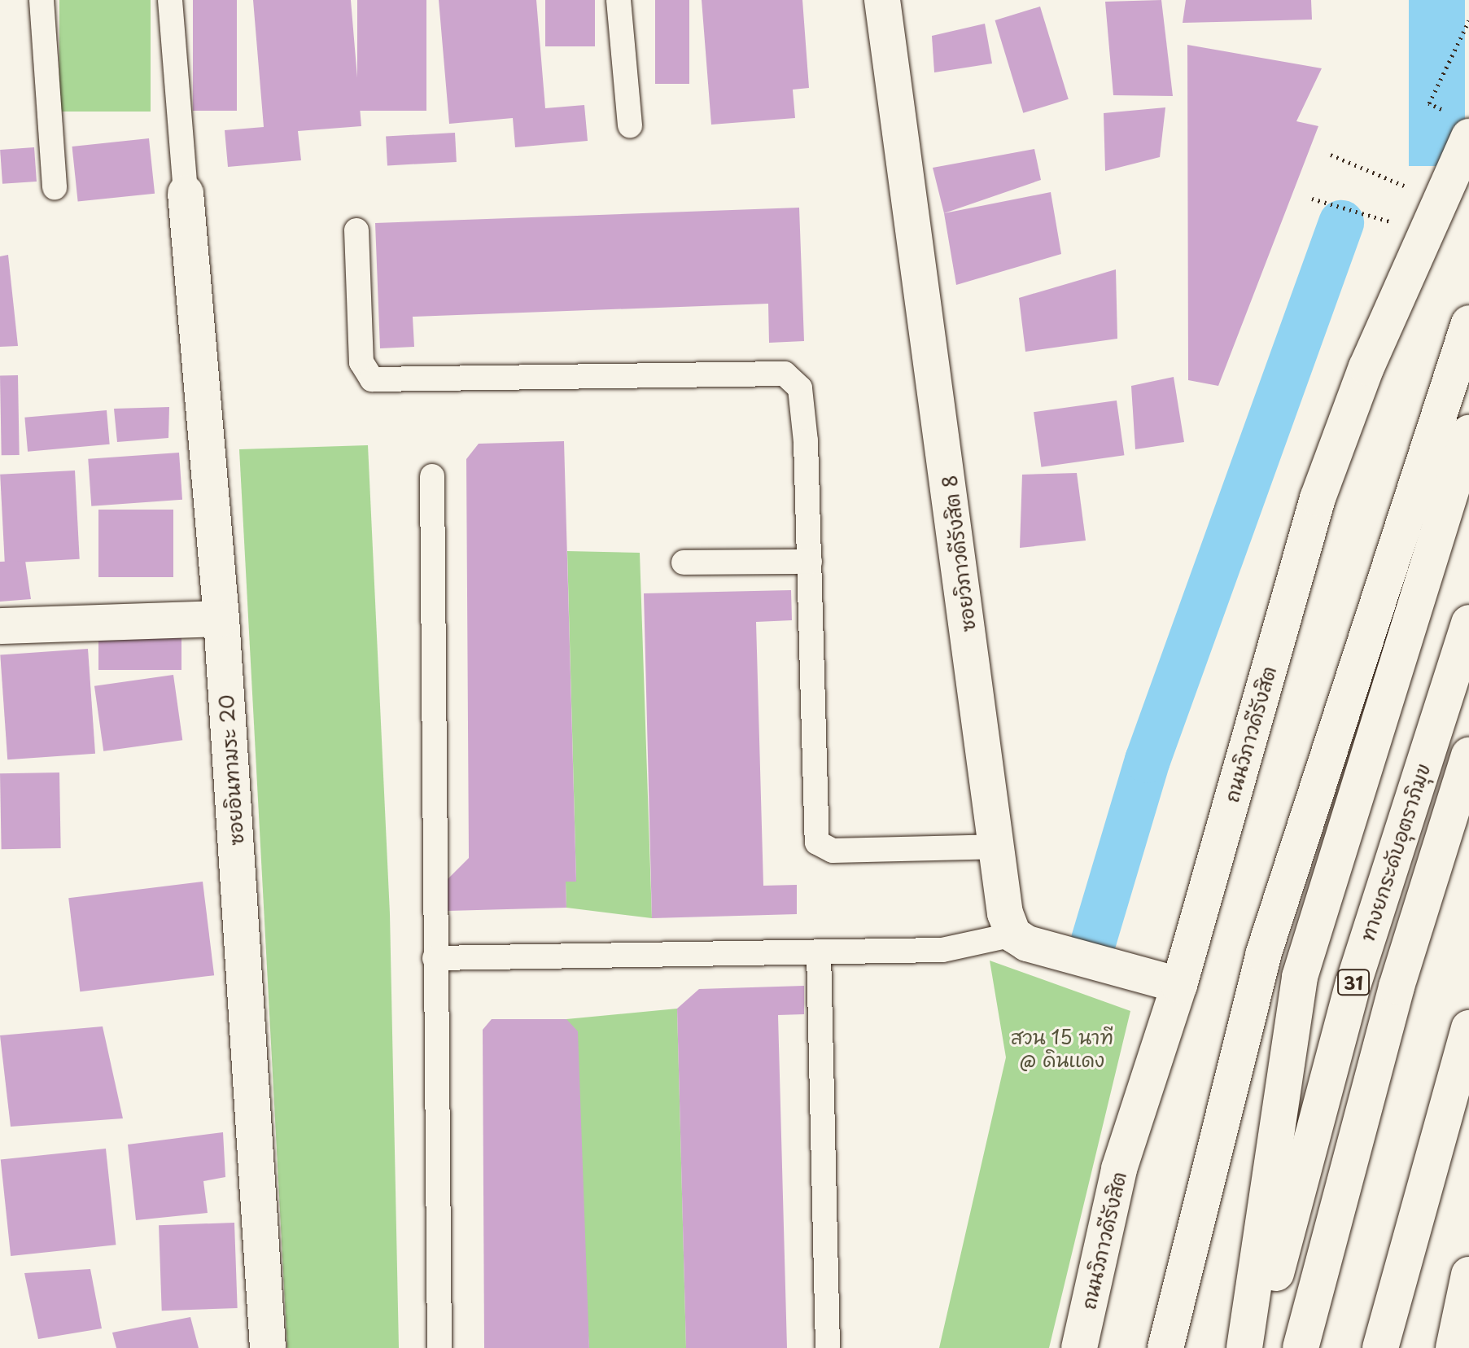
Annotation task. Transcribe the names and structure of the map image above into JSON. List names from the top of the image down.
{
  "streets": {
    "main road": [
      "ซอยวิภาวดีรังสิต 8",
      "ถนนวิภาวดีรังสิต",
      "ซอยอินทามระ 20",
      "ทางยกระดับอุตราภิมุข",
      "31"
    ]
  },
  "parks": ["สวน 15 นาที @ ดินแดง"]
}
